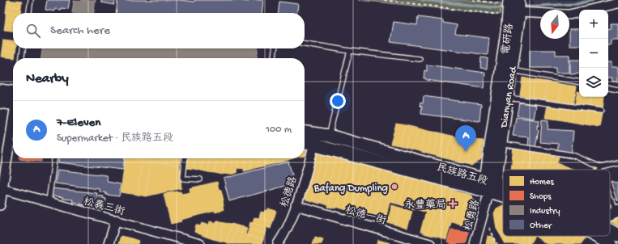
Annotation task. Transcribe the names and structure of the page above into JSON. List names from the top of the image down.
{
  "streets": {
    "main road": ["電研路", "Dianyan Road", "民族路五段"],
    "street": [
      "松德路",
      "松義三街",
      "松德一街",
      "松勇路"
    ]
  },
  "crossings": [
    ["電研路", "Dianyan Road"],
    ["電研路", "民族路五段"],
    ["電研路", "松勇路"],
    ["Dianyan Road", "民族路五段"],
    ["Dianyan Road", "松勇路"],
    ["民族路五段", "松德路"],
    ["民族路五段", "松勇路"],
    ["松德路", "松德一街"]
  ],
  "places": {
    "other": ["Bafang Dumpling"],
    "health": ["永豐藥局"]
  },
  "legend": [
    "Homes",
    "Shops",
    "Industry",
    "Other"
  ],
  "north": "bottom",
  "page": {
    "map_buttons": ["+", "−"],
    "search": "Search here",
    "heading": "Nearby",
    "list": [
      {
        "mark": "A",
        "name": "7-Eleven",
        "note": "Supermarket · 民族路五段",
        "value": "100 m"
      }
    ],
    "pins": "A"
  }
}
